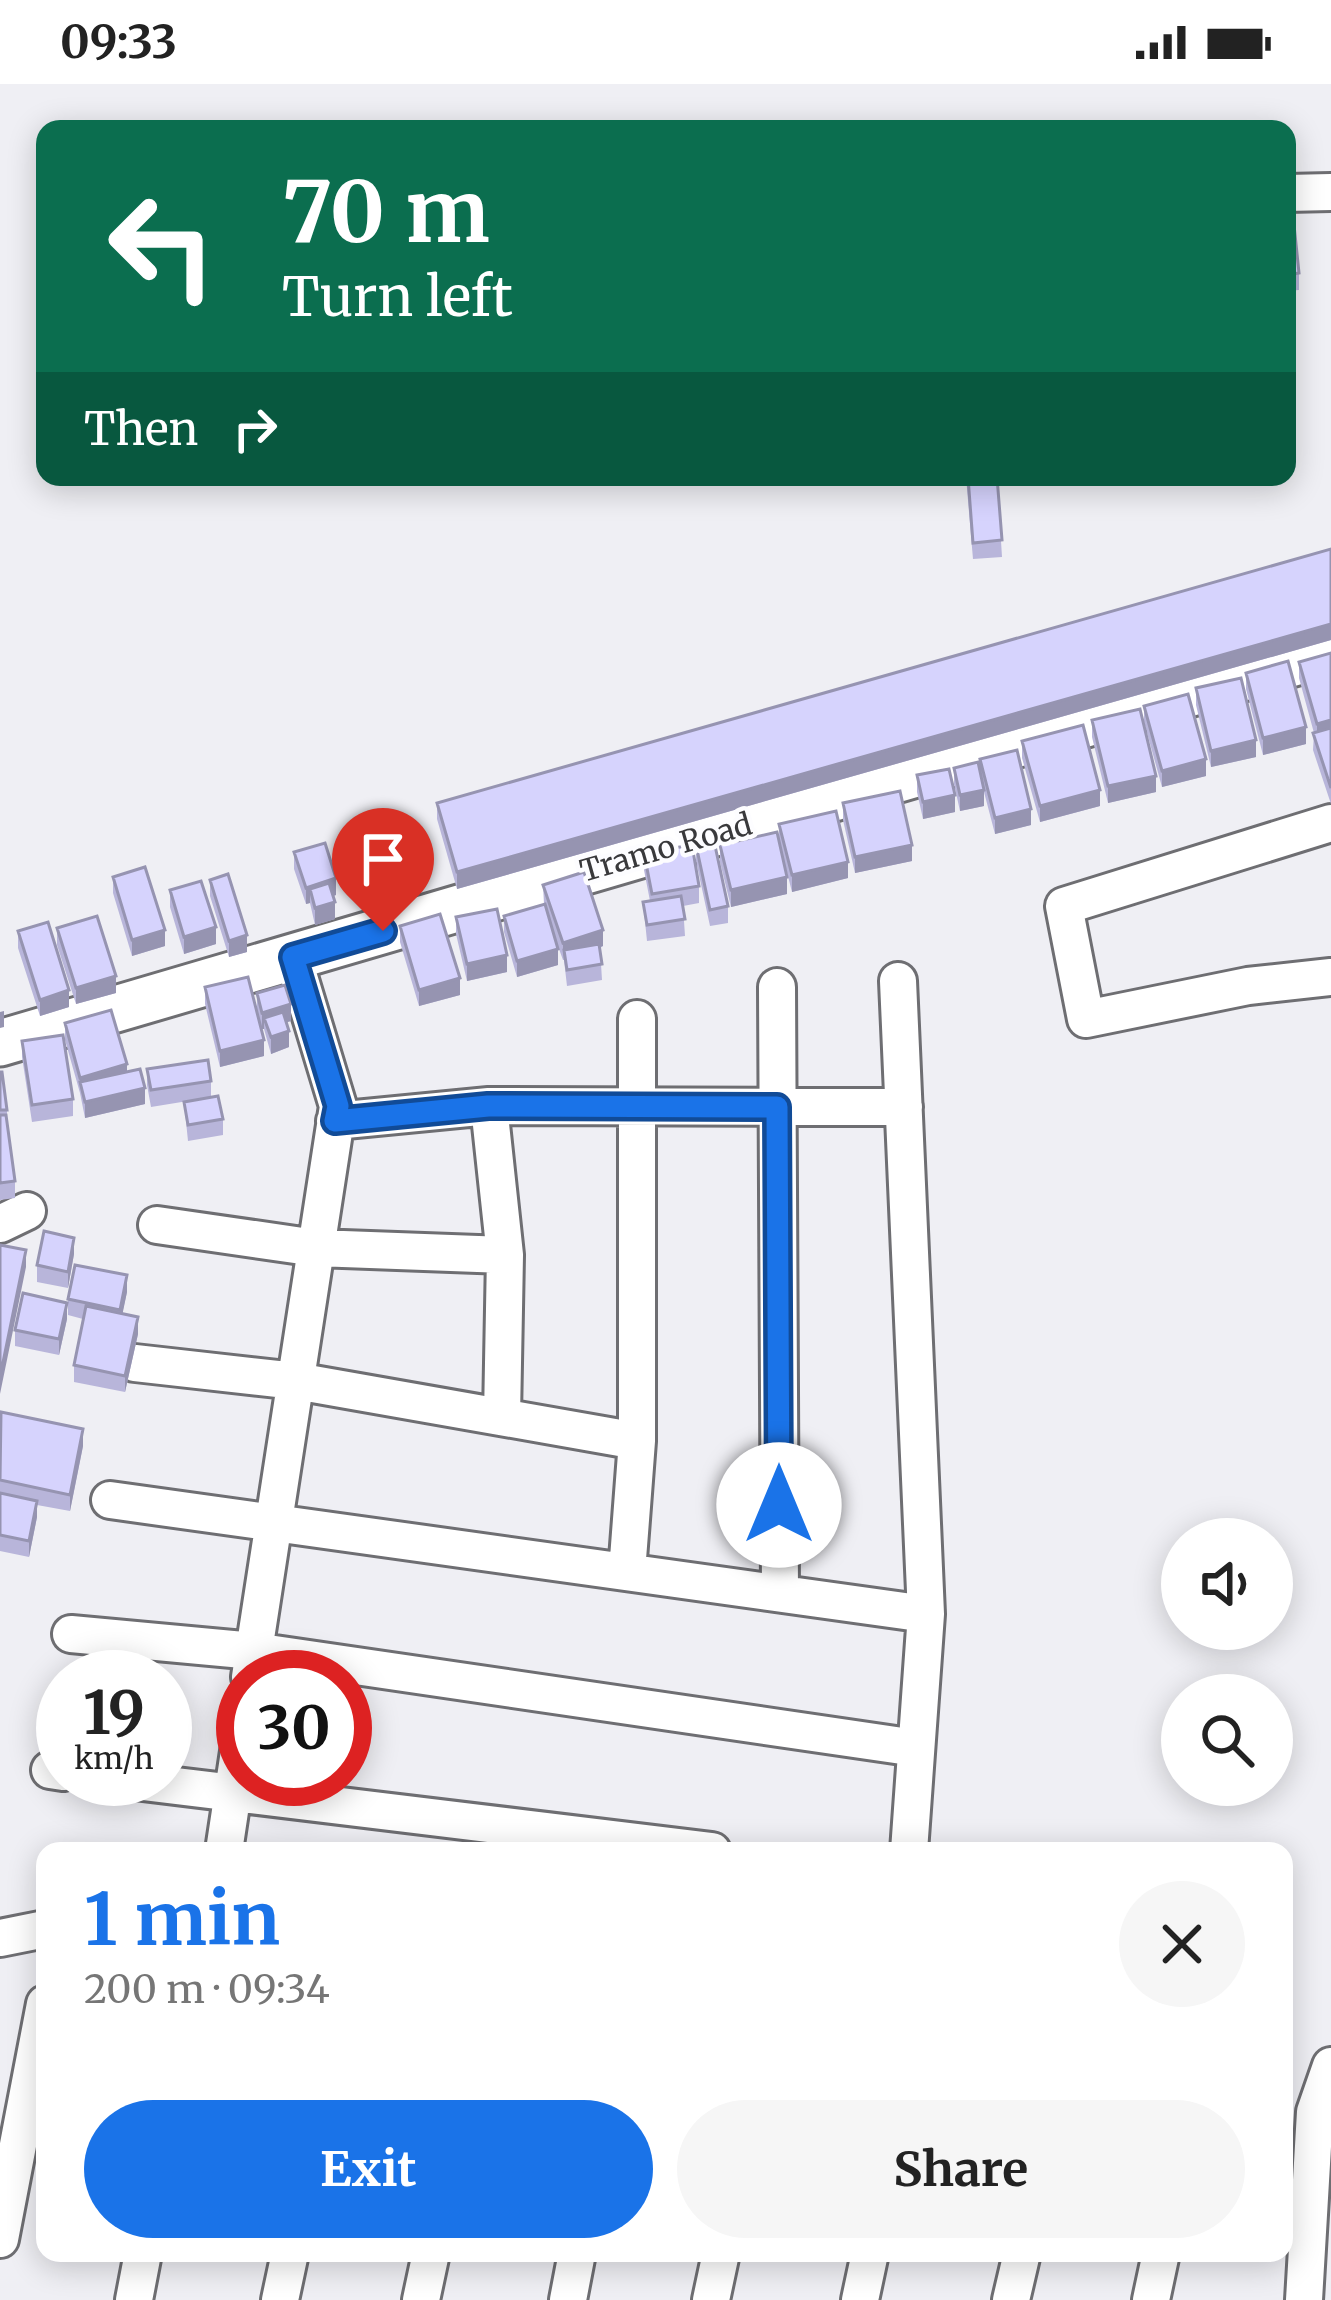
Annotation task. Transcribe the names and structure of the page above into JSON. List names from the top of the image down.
{
  "streets": {
    "street": ["Tramo Road"]
  },
  "page": {
    "status": "09:33",
    "turn": ["70 m", "Turn left"],
    "then": "Then",
    "speed": "19 km/h",
    "limit": "30",
    "heading": ["1 min", "200 m · 09:34"],
    "buttons": ["Exit", "Share"]
  }
}
